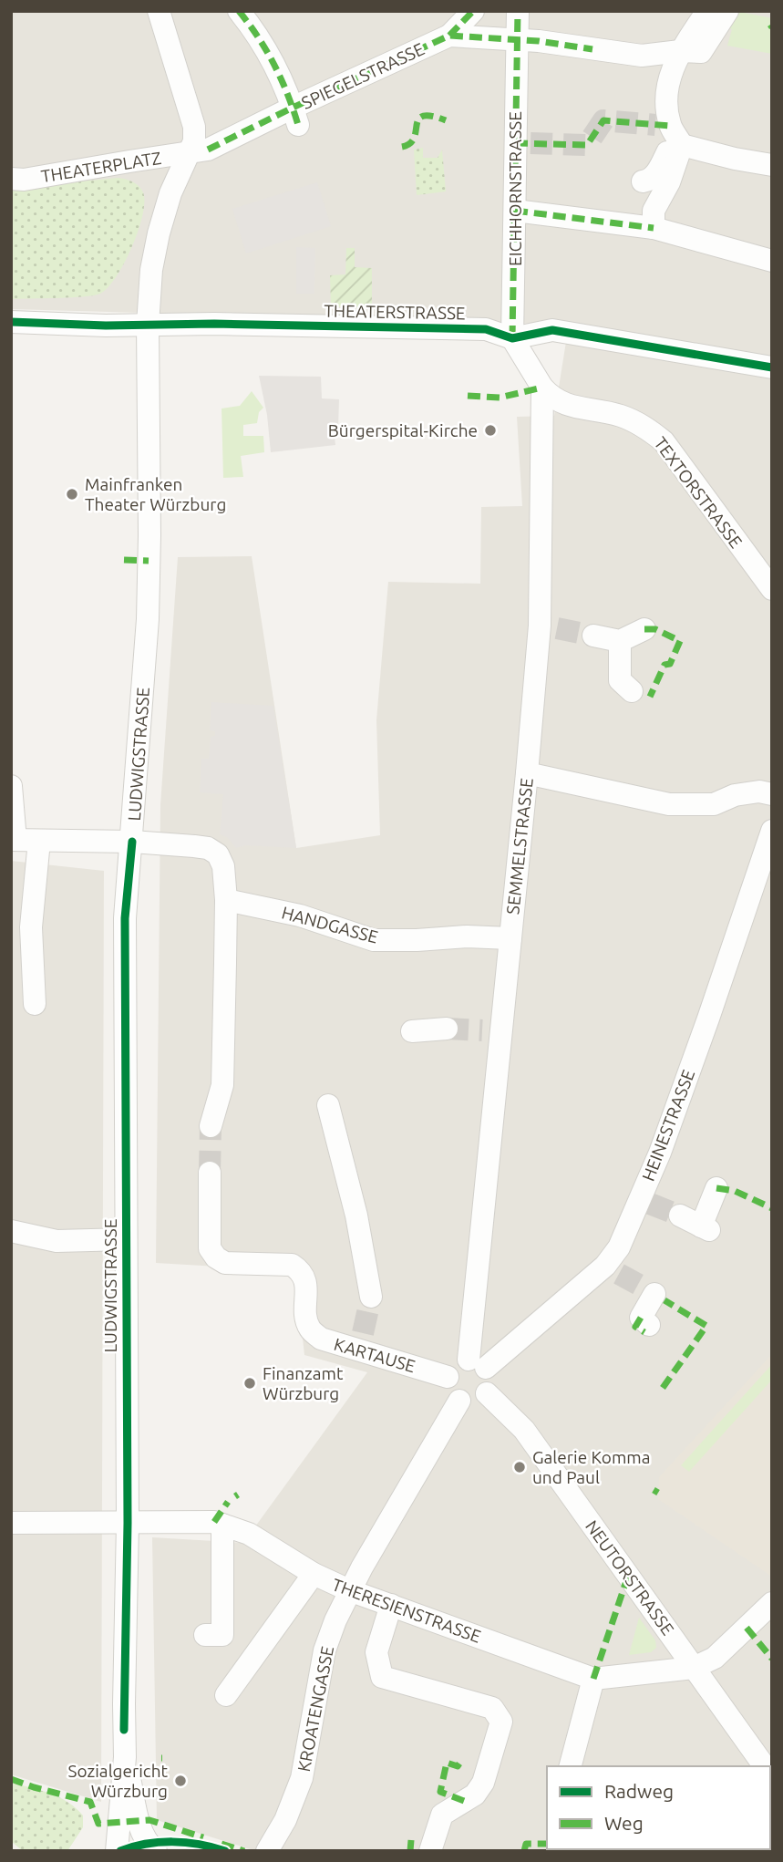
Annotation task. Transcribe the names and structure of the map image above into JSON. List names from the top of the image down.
{
  "streets": {
    "street": [
      "SPIEGELSTRASSE",
      "THEATERPLATZ",
      "EICHHORNSTRASSE",
      "THEATERSTRASSE",
      "TEXTORSTRASSE",
      "LUDWIGSTRASSE",
      "SEMMELSTRASSE",
      "HANDGASSE",
      "HEINESTRASSE",
      "KARTAUSE",
      "NEUTORSTRASSE",
      "THERESIENSTRASSE",
      "KROATENGASSE"
    ]
  },
  "crossings": [
    ["SPIEGELSTRASSE", "THEATERPLATZ"],
    ["THEATERPLATZ", "THEATERSTRASSE"],
    ["THEATERPLATZ", "LUDWIGSTRASSE"],
    ["EICHHORNSTRASSE", "THEATERSTRASSE"],
    ["THEATERSTRASSE", "LUDWIGSTRASSE"],
    ["TEXTORSTRASSE", "SEMMELSTRASSE"],
    ["LUDWIGSTRASSE", "THERESIENSTRASSE"],
    ["SEMMELSTRASSE", "HANDGASSE"],
    ["SEMMELSTRASSE", "HEINESTRASSE"],
    ["SEMMELSTRASSE", "KARTAUSE"],
    ["SEMMELSTRASSE", "NEUTORSTRASSE"],
    ["SEMMELSTRASSE", "KROATENGASSE"],
    ["HEINESTRASSE", "KARTAUSE"],
    ["HEINESTRASSE", "NEUTORSTRASSE"],
    ["HEINESTRASSE", "KROATENGASSE"],
    ["KARTAUSE", "NEUTORSTRASSE"],
    ["KARTAUSE", "KROATENGASSE"],
    ["NEUTORSTRASSE", "THERESIENSTRASSE"],
    ["NEUTORSTRASSE", "KROATENGASSE"],
    ["THERESIENSTRASSE", "KROATENGASSE"]
  ],
  "places": [
    "Bürgerspital-Kirche",
    "Mainfranken Theater Würzburg",
    "Finanzamt Würzburg",
    "Galerie Komma und Paul",
    "Sozialgericht Würzburg"
  ],
  "legend": ["Radweg", "Weg"]
}
